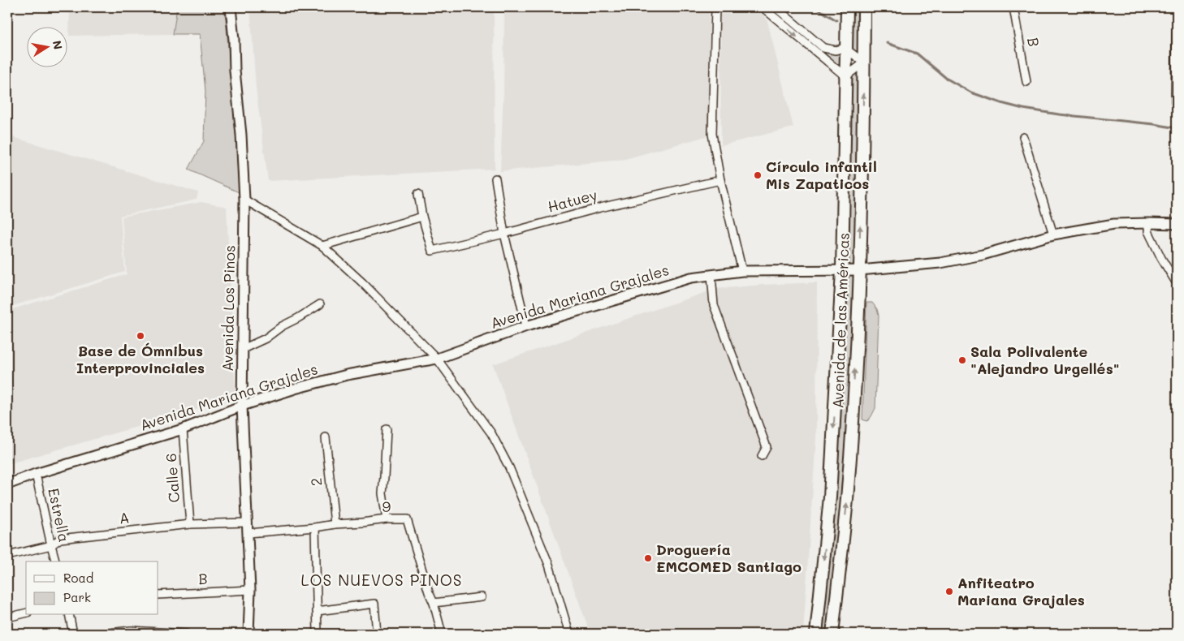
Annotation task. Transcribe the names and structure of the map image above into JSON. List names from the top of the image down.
{
  "streets": {
    "main road": ["Avenida de las Américas"],
    "street": [
      "B",
      "Hatuey",
      "Avenida Mariana Grajales",
      "Avenida Los Pinos",
      "Calle 6",
      "2",
      "9",
      "Estrella",
      "A"
    ]
  },
  "crossings": [
    ["B", "Avenida Los Pinos"],
    ["Avenida Mariana Grajales", "Avenida Los Pinos"],
    ["Avenida Mariana Grajales", "Avenida de las Américas"],
    ["Avenida Mariana Grajales", "Calle 6"],
    ["Avenida Mariana Grajales", "Estrella"],
    ["Avenida Los Pinos", "9"],
    ["Avenida Los Pinos", "A"],
    ["Calle 6", "A"],
    ["2", "9"],
    ["Estrella", "A"]
  ],
  "districts": ["LOS NUEVOS PINOS"],
  "places": [
    "Círculo infantil Mis Zapaticos",
    "Base de Ómnibus Interprovinciales",
    "Sala Polivalente \"Alejandro Urgellés\"",
    "Droguería EMCOMED Santiago",
    "Anfiteatro Mariana Grajales"
  ],
  "legend": ["Road", "Park"],
  "north": "right"
}
